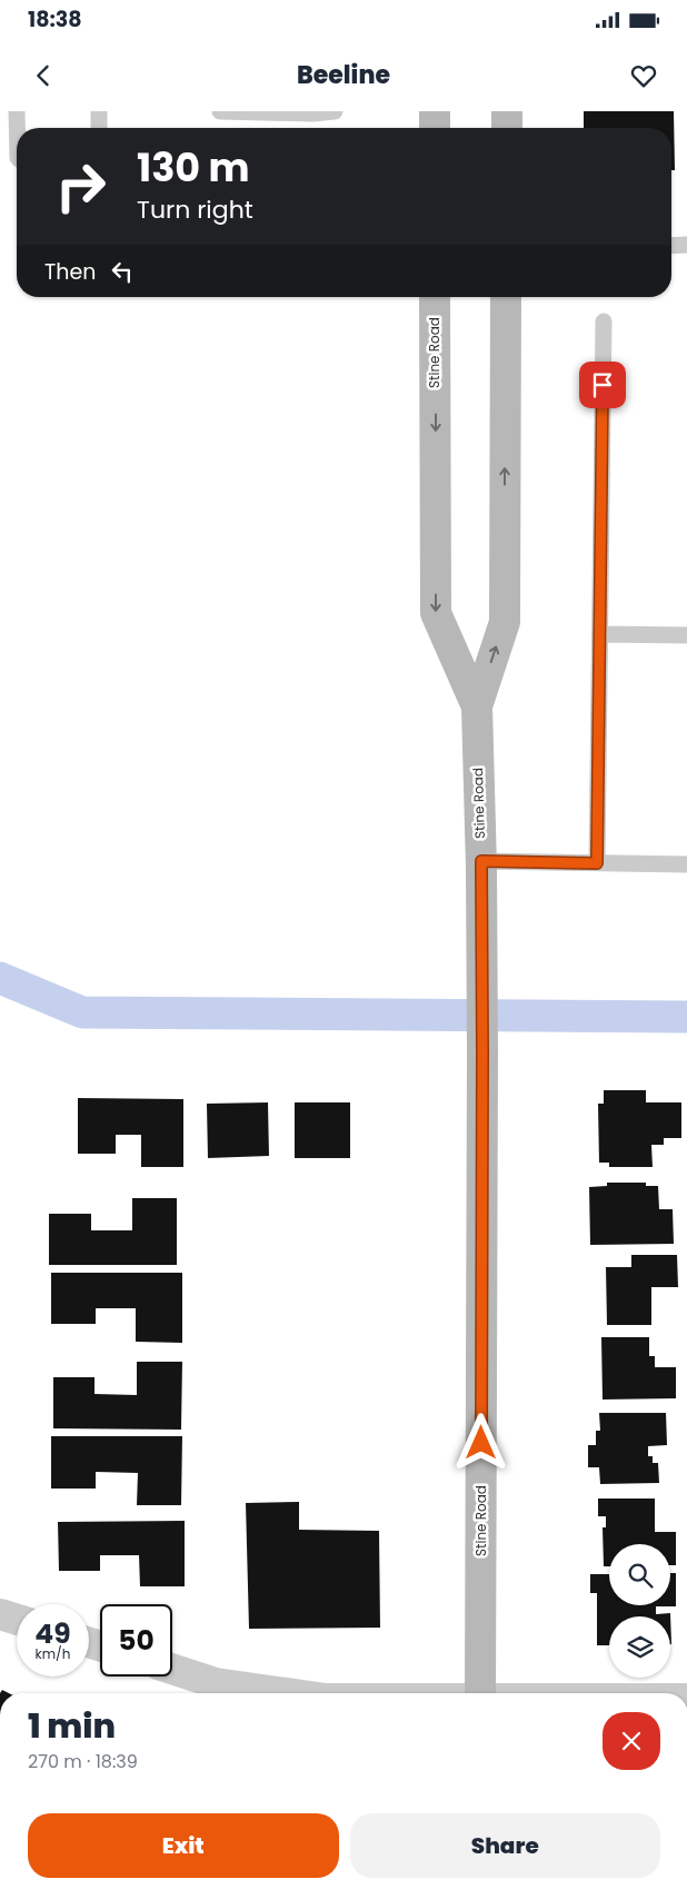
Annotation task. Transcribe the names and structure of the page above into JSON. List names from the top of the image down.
{
  "streets": {
    "main road": ["Stine Road"]
  },
  "page": {
    "status": "18:38",
    "header": "Beeline",
    "turn": ["130 m", "Turn right"],
    "then": "Then",
    "speed": "49 km/h",
    "limit": "50",
    "heading": ["1 min", "270 m · 18:39"],
    "buttons": ["Exit", "Share"]
  }
}
